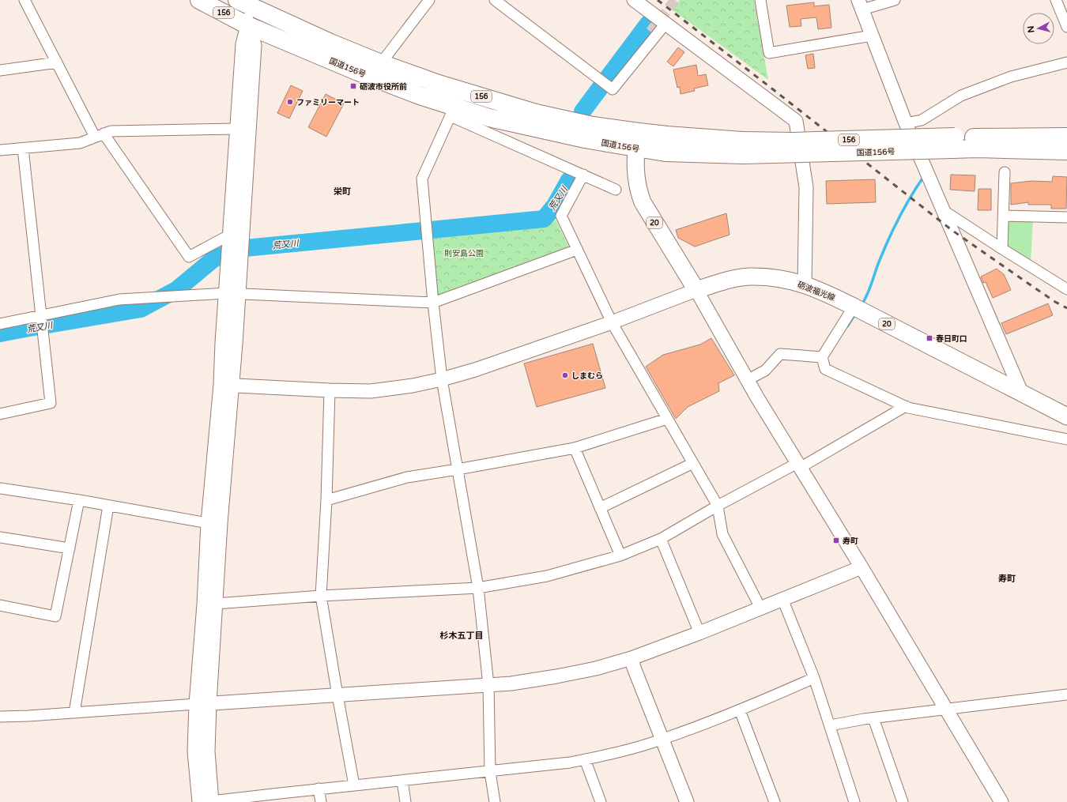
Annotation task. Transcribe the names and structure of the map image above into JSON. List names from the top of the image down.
{
  "streets": {
    "highway": ["156", "国道156号"],
    "main road": ["20", "砺波福光線"]
  },
  "crossings": [
    ["国道156号", "20"],
    ["20", "砺波福光線"]
  ],
  "districts": ["栄町", "寿町", "杉木五丁目"],
  "water": ["荒又川"],
  "parks": ["則安島公園"],
  "places": {
    "transit": ["砺波市役所前", "春日町口", "寿町"],
    "other": ["ファミリーマート", "しまむら"]
  },
  "north": "left"
}
